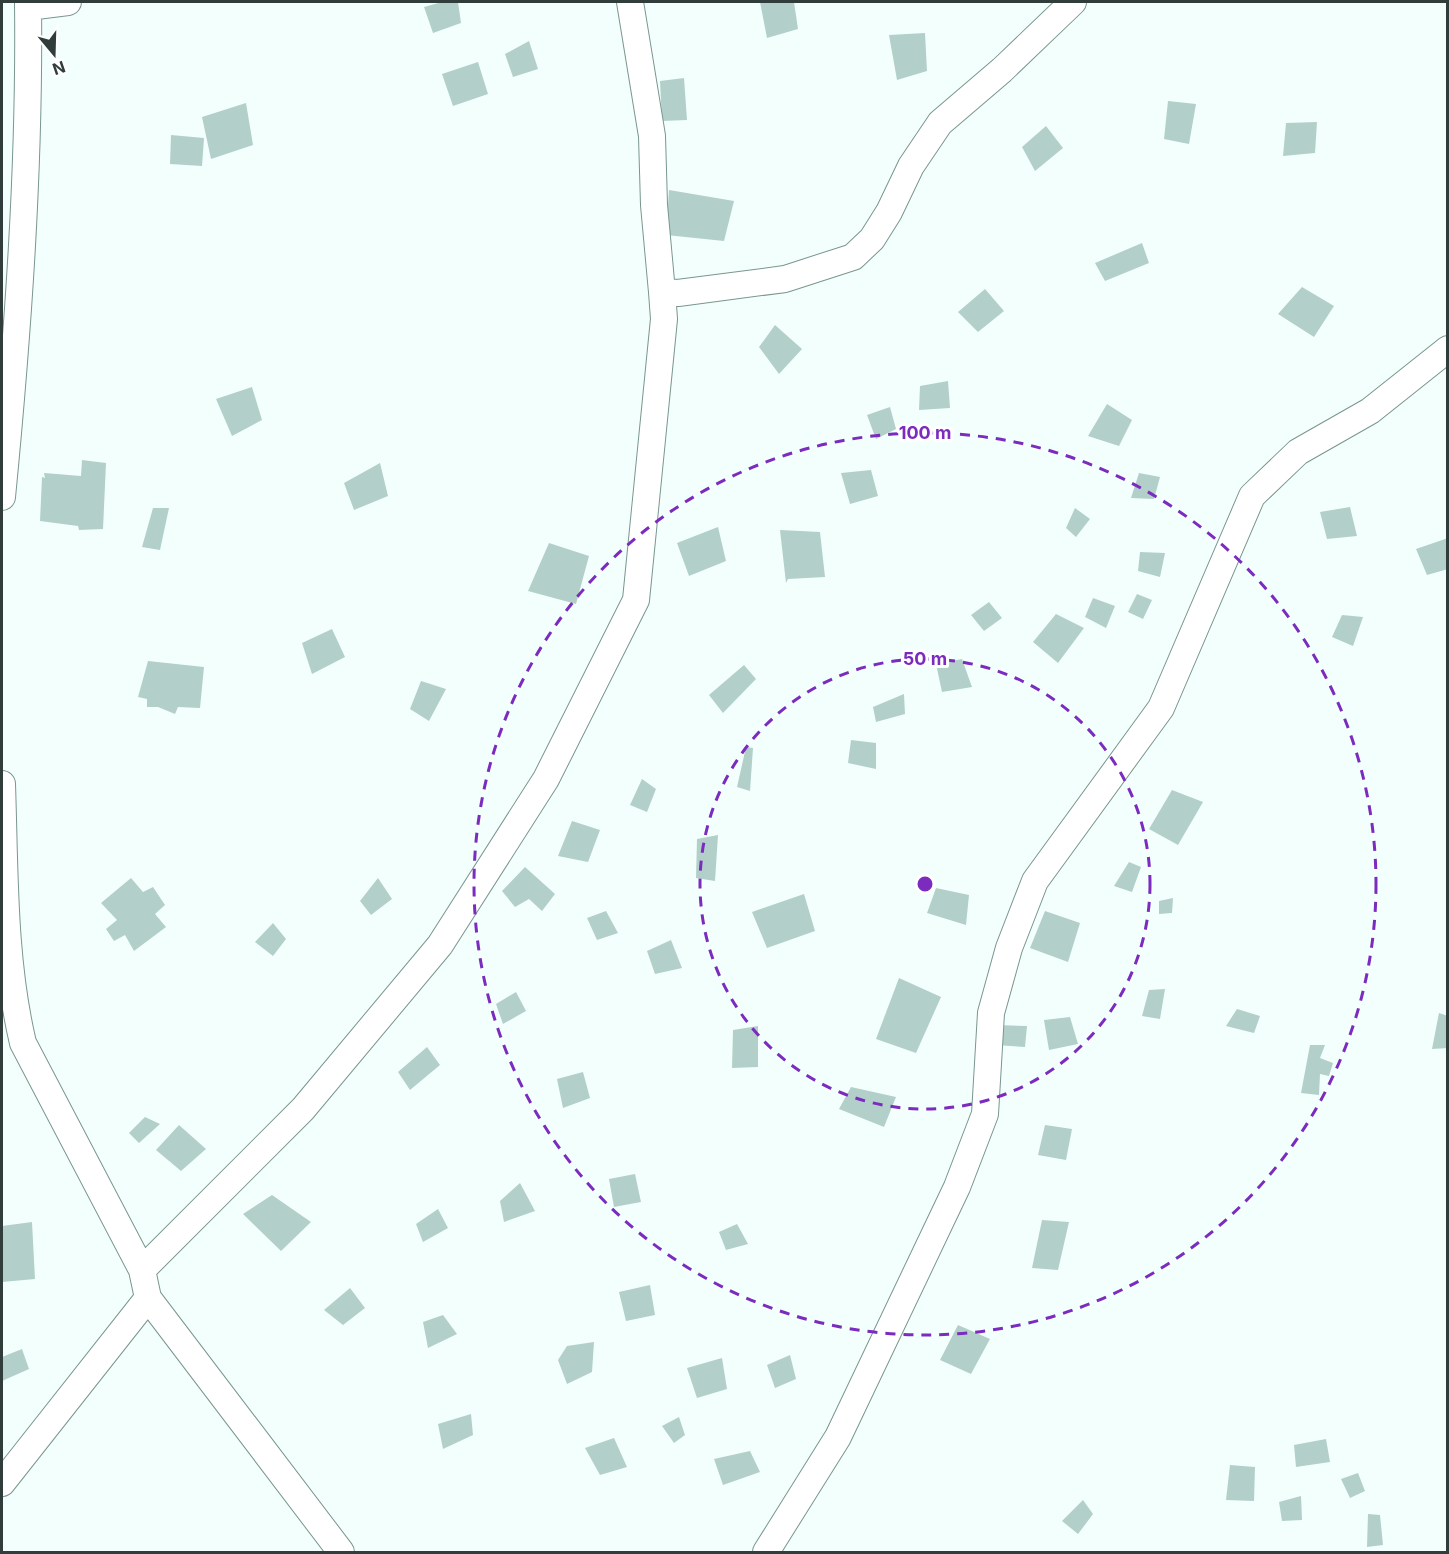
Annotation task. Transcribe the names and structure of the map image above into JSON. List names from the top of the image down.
{
  "north": "bottom",
  "rings": ["100 m", "50 m"]
}
